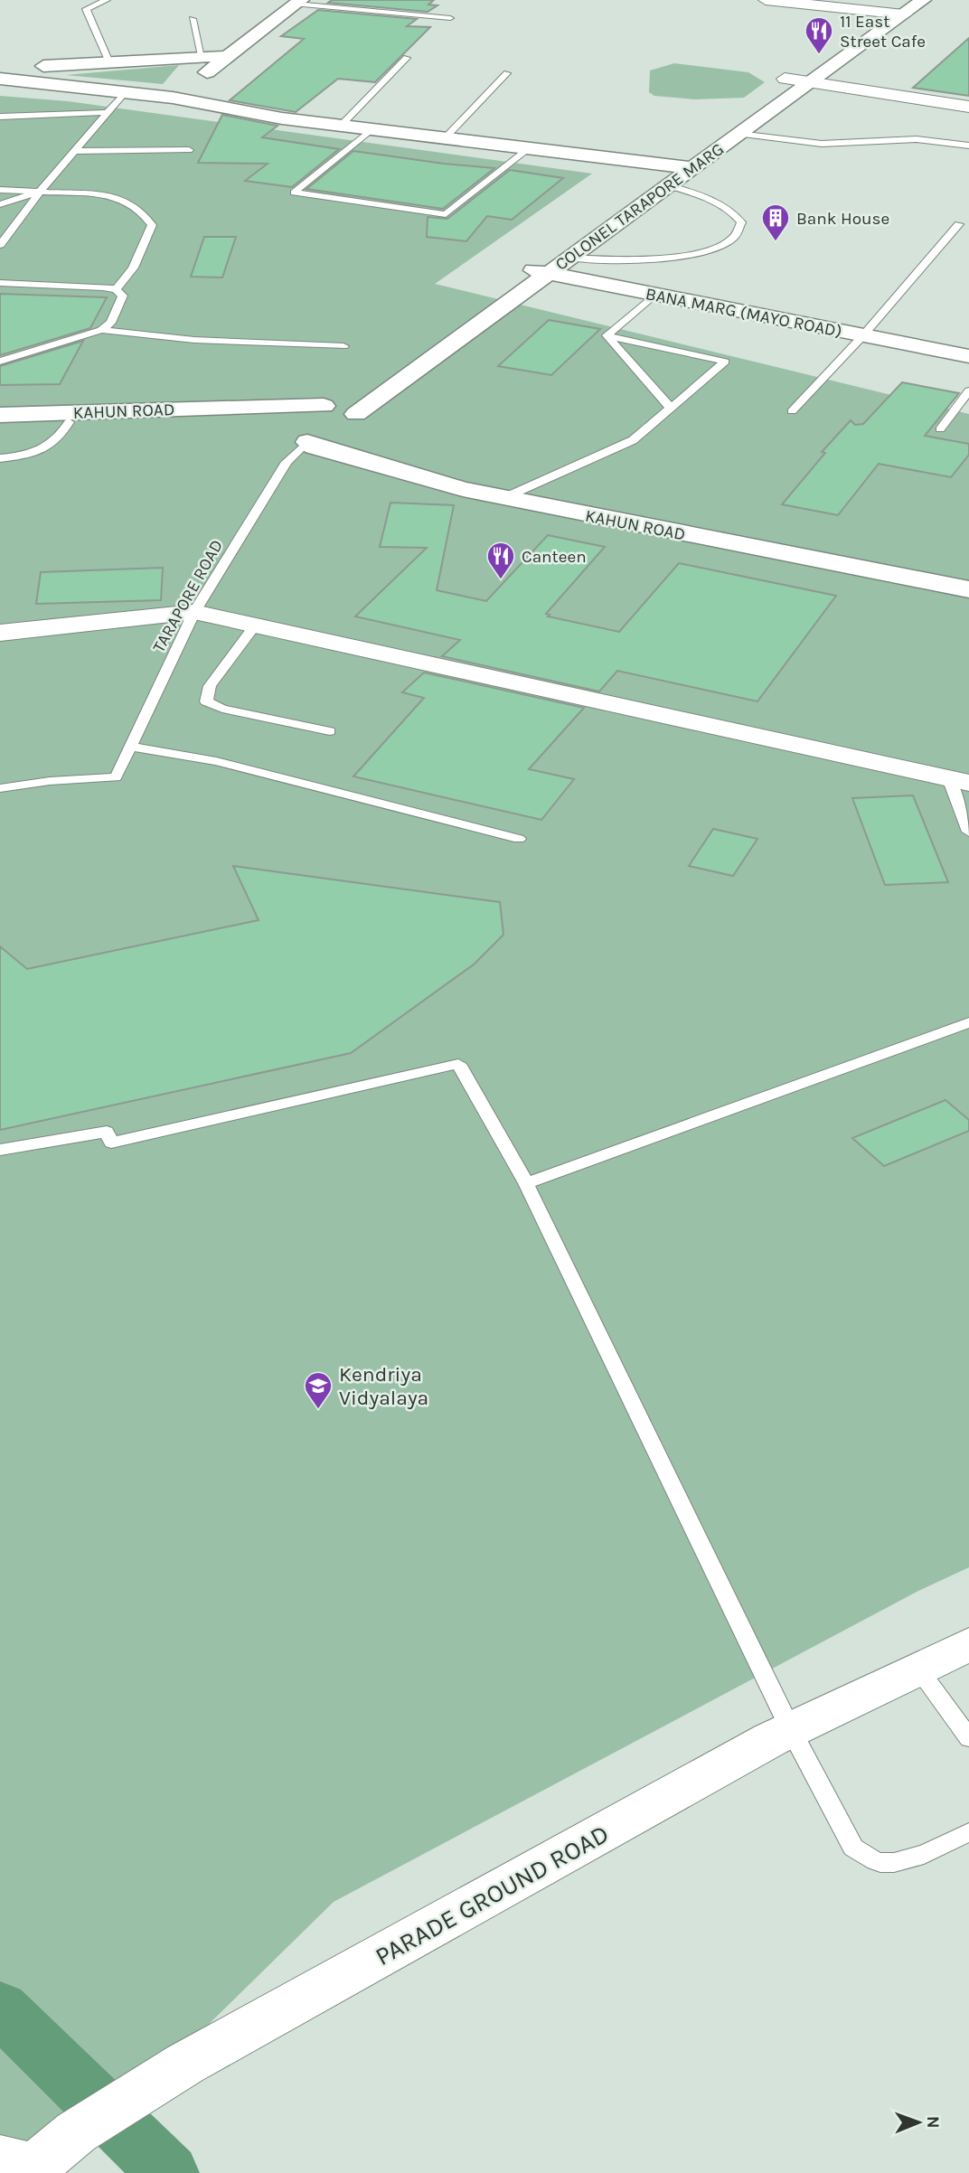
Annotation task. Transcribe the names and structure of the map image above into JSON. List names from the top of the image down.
{
  "streets": {
    "street": [
      "COLONEL TARAPORE MARG",
      "BANA MARG (MAYO ROAD)",
      "KAHUN ROAD",
      "PARADE GROUND ROAD"
    ],
    "lane": ["TARAPORE ROAD"]
  },
  "crossings": [
    ["COLONEL TARAPORE MARG", "BANA MARG (MAYO ROAD)"],
    ["COLONEL TARAPORE MARG", "KAHUN ROAD"],
    ["COLONEL TARAPORE MARG", "TARAPORE ROAD"],
    ["KAHUN ROAD", "TARAPORE ROAD"]
  ],
  "places": {
    "restaurant": ["11 East Street Cafe", "Canteen"],
    "building": ["Bank House"],
    "school or university": ["Kendriya Vidyalaya"]
  },
  "north": "right"
}
